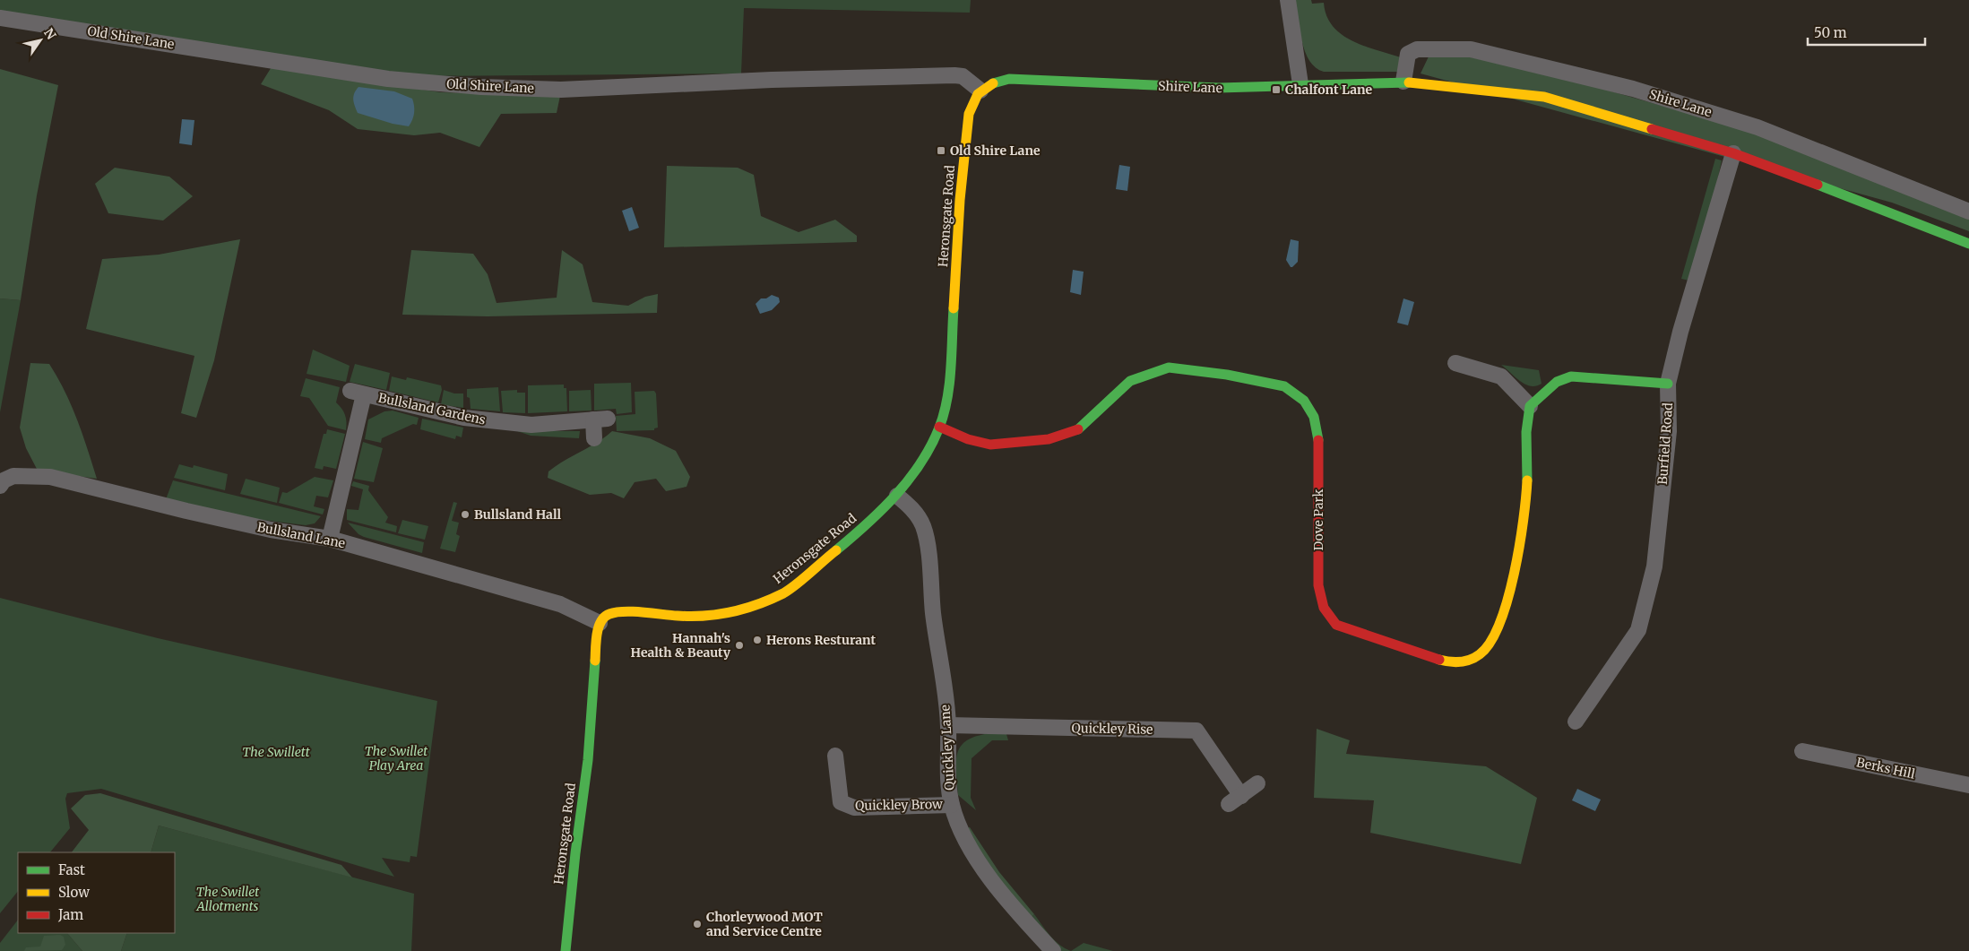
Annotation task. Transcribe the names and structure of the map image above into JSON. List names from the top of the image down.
{
  "streets": {
    "street": [
      "Old Shire Lane",
      "Shire Lane",
      "Heronsgate Road",
      "Bullsland Gardens",
      "Burfield Road",
      "Dove Park",
      "Bullsland Lane",
      "Quickley Rise",
      "Quickley Lane",
      "Berks Hill",
      "Quickley Brow"
    ]
  },
  "crossings": [
    ["Old Shire Lane", "Shire Lane"],
    ["Old Shire Lane", "Heronsgate Road"],
    ["Shire Lane", "Heronsgate Road"],
    ["Shire Lane", "Burfield Road"],
    ["Heronsgate Road", "Dove Park"],
    ["Heronsgate Road", "Bullsland Lane"],
    ["Heronsgate Road", "Quickley Lane"],
    ["Bullsland Gardens", "Bullsland Lane"],
    ["Quickley Rise", "Quickley Lane"],
    ["Quickley Lane", "Quickley Brow"]
  ],
  "parks": ["The Swillet Play Area", "The Swillett", "The Swillet Allotments"],
  "places": {
    "transit": ["Chalfont Lane", "Old Shire Lane"],
    "other": [
      "Bullsland Hall",
      "Herons Resturant",
      "Hannah's Health & Beauty",
      "Chorleywood MOT and Service Centre"
    ]
  },
  "legend": ["Fast", "Slow", "Jam"],
  "scale_bar": "50 m",
  "north": "top right"
}
